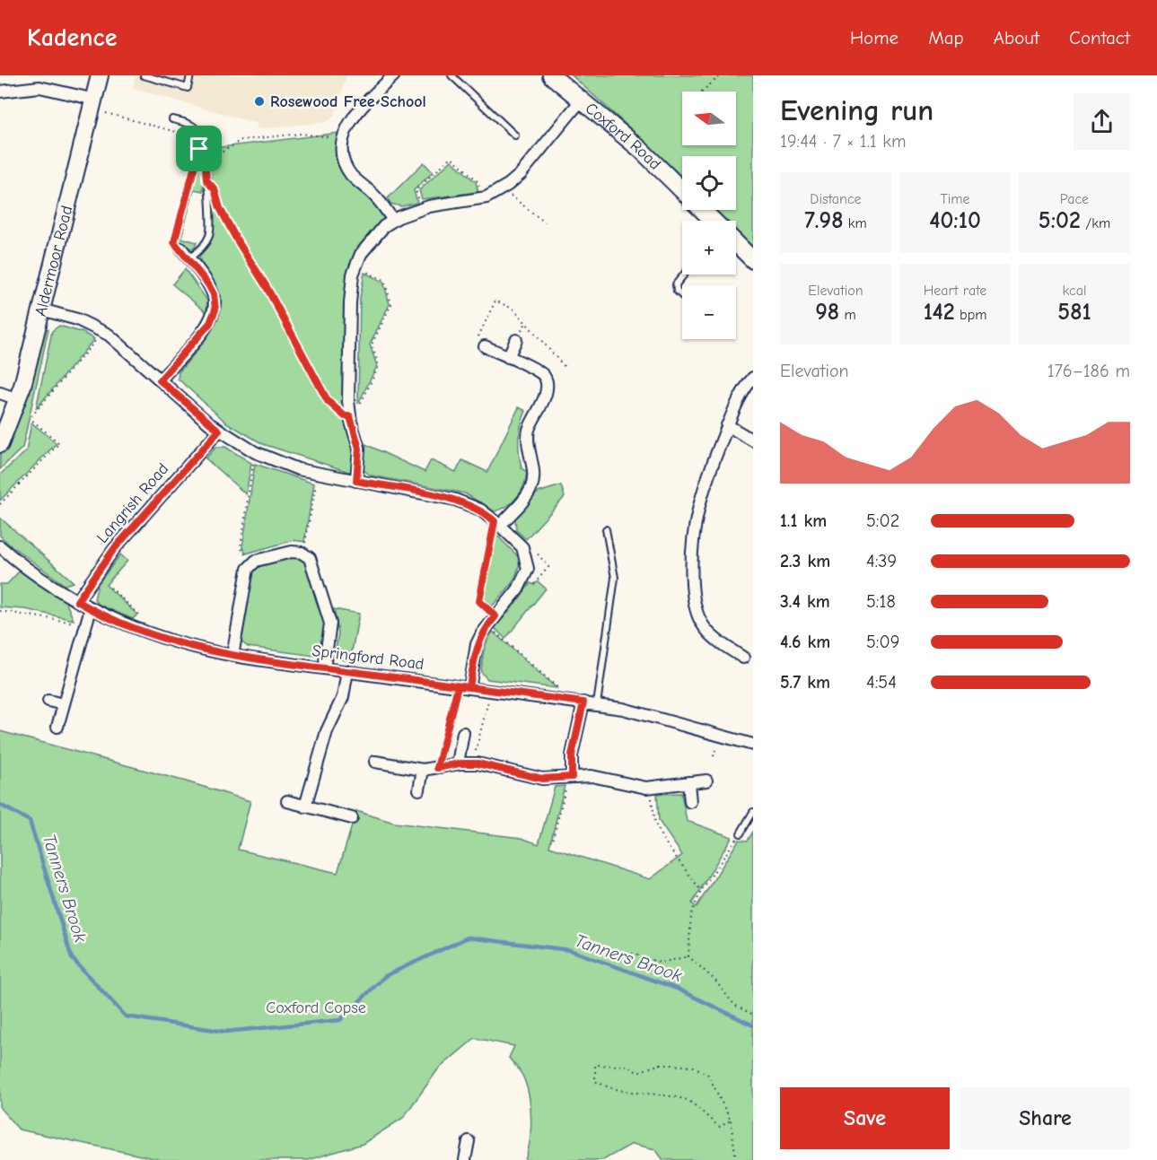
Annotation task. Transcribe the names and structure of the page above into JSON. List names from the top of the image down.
{
  "streets": {
    "street": [
      "Coxford Road",
      "Aldermoor Road",
      "Langrish Road",
      "Springford Road"
    ]
  },
  "crossings": [
    ["Langrish Road", "Springford Road"]
  ],
  "water": ["Tanners Brook"],
  "parks": ["Coxford Copse"],
  "places": ["Rosewood Free School"],
  "north": "left",
  "page": {
    "header": "Kadence",
    "nav": [
      "Home",
      "Map",
      "About",
      "Contact"
    ],
    "heading": ["Evening run", "19:44 · 7 × 1.1 km"],
    "map_buttons": ["+", "−"],
    "stats": [
      ["Distance", "7.98 km"],
      ["Time", "40:10"],
      ["Pace", "5:02 /km"],
      ["Elevation", "98 m"],
      ["Heart rate", "142 bpm"],
      ["kcal", "581"]
    ],
    "chart": ["Elevation", "176–186 m"],
    "list": [
      {
        "name": "1.1 km",
        "note": "5:02"
      },
      {
        "name": "2.3 km",
        "note": "4:39"
      },
      {
        "name": "3.4 km",
        "note": "5:18"
      },
      {
        "name": "4.6 km",
        "note": "5:09"
      },
      {
        "name": "5.7 km",
        "note": "4:54"
      }
    ],
    "buttons": ["Save", "Share"]
  }
}
